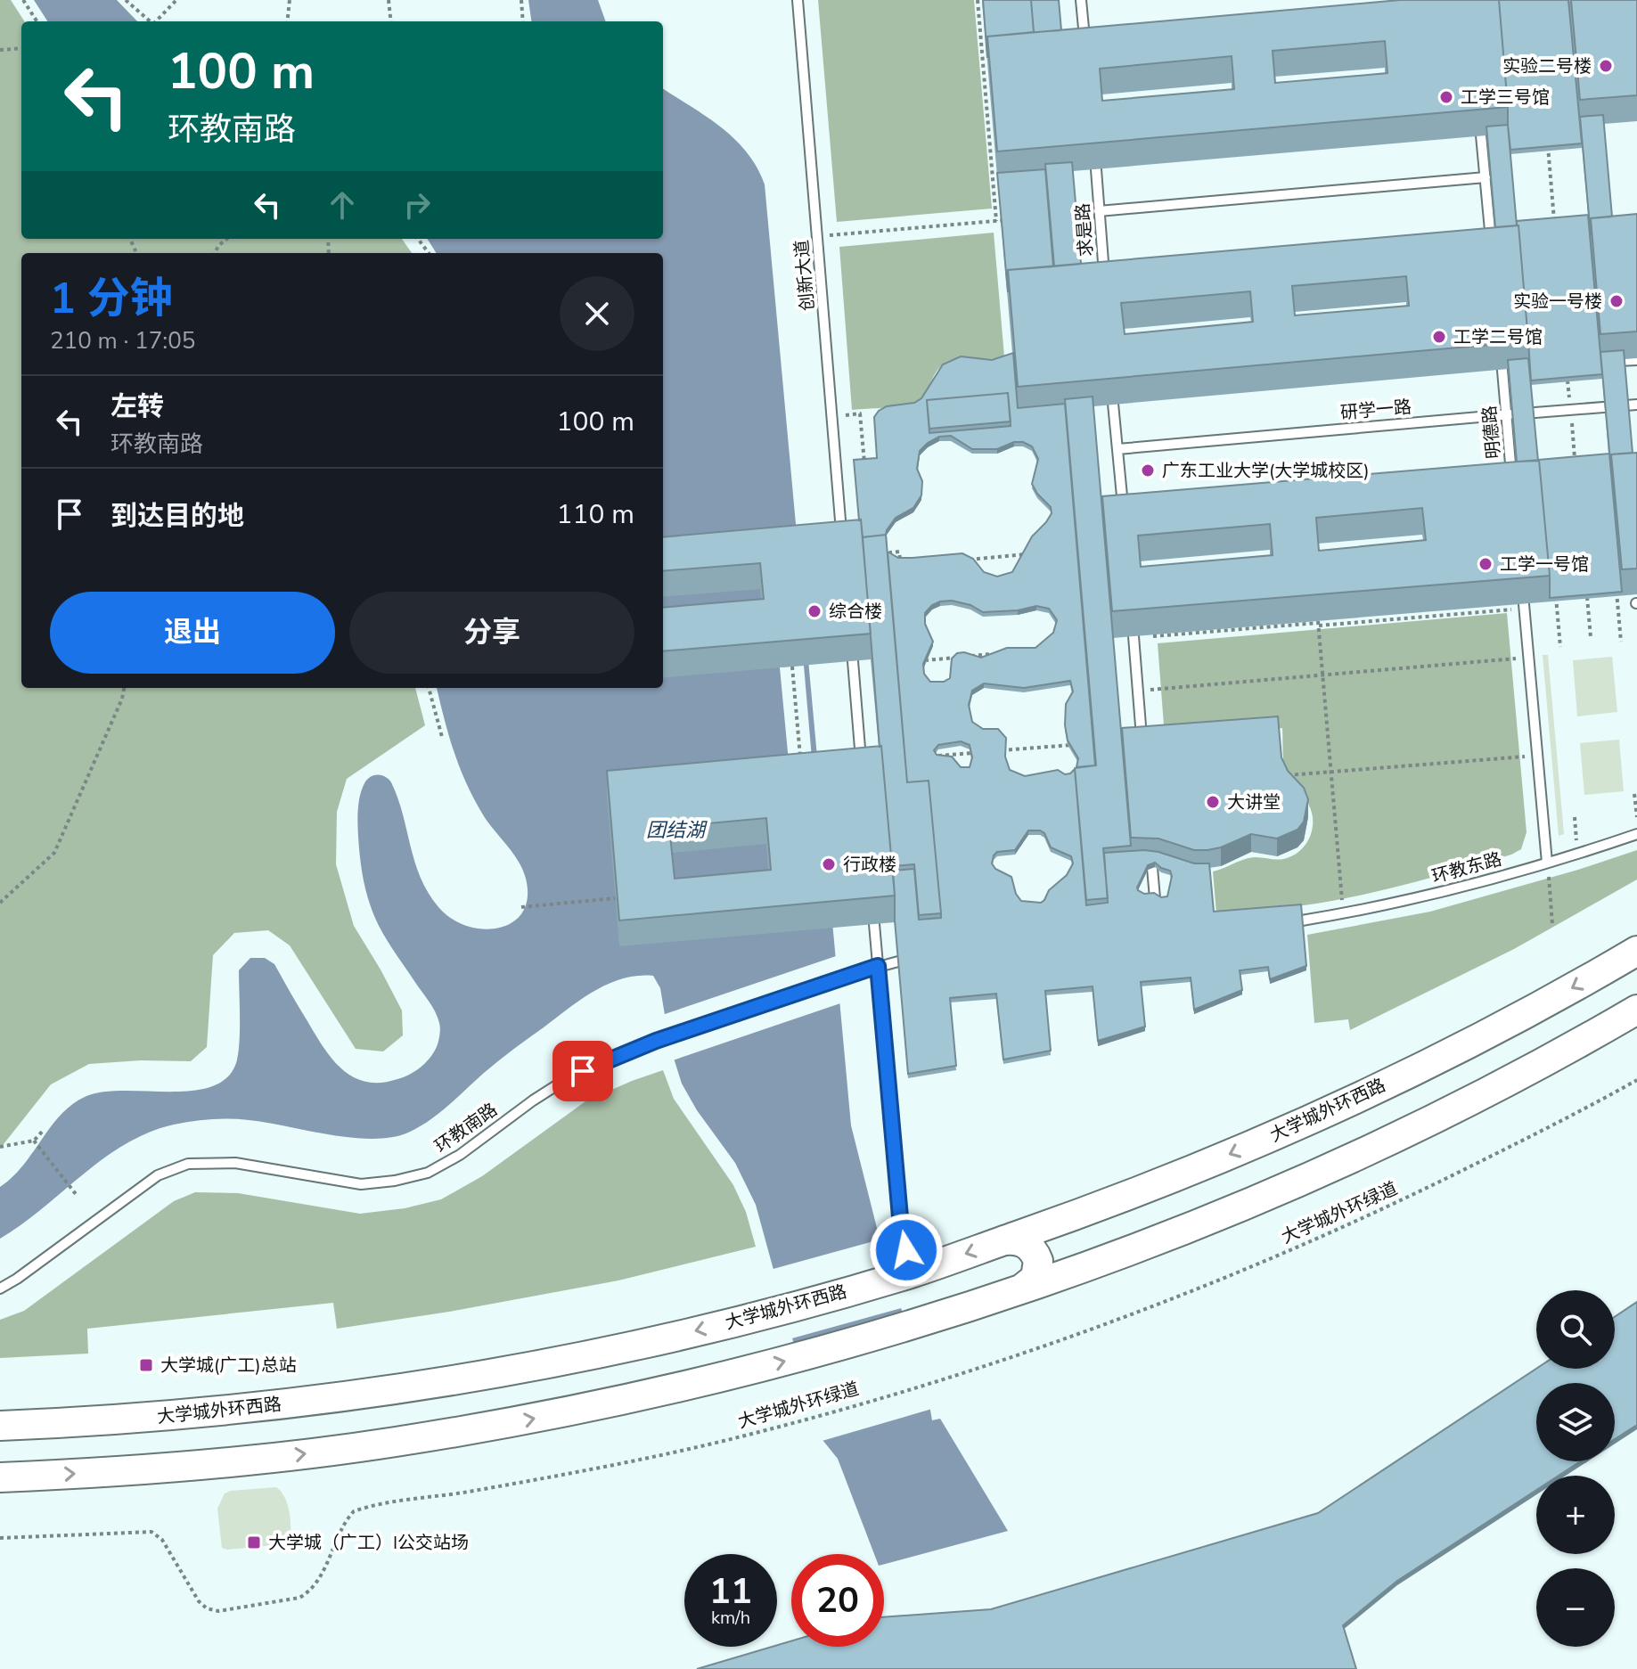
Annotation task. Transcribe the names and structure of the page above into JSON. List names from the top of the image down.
{
  "streets": {
    "main road": ["大学城外环西路"],
    "lane": [
      "求是路",
      "创新大道",
      "研学一路",
      "明德路",
      "环教东路",
      "环教南路"
    ],
    "path": ["大学城外环绿道"]
  },
  "crossings": [
    ["研学一路", "明德路"]
  ],
  "water": ["团结湖"],
  "places": {
    "other": [
      "实验二号楼",
      "工学三号馆",
      "实验一号楼",
      "工学二号馆",
      "广东工业大学(大学城校区)",
      "工学一号馆",
      "综合楼",
      "大讲堂",
      "行政楼"
    ],
    "transit": ["大学城(广工)总站", "大学城（广工）I公交站场"]
  },
  "page": {
    "turn": ["100 m", "环教南路"],
    "heading": ["1 分钟", "210 m · 17:05"],
    "list": [
      {
        "name": "左转",
        "note": "环教南路",
        "value": "100 m"
      },
      {
        "name": "到达目的地",
        "value": "110 m"
      }
    ],
    "buttons": ["退出", "分享"],
    "map_buttons": ["+", "−"],
    "speed": "11 km/h",
    "limit": "20"
  }
}
